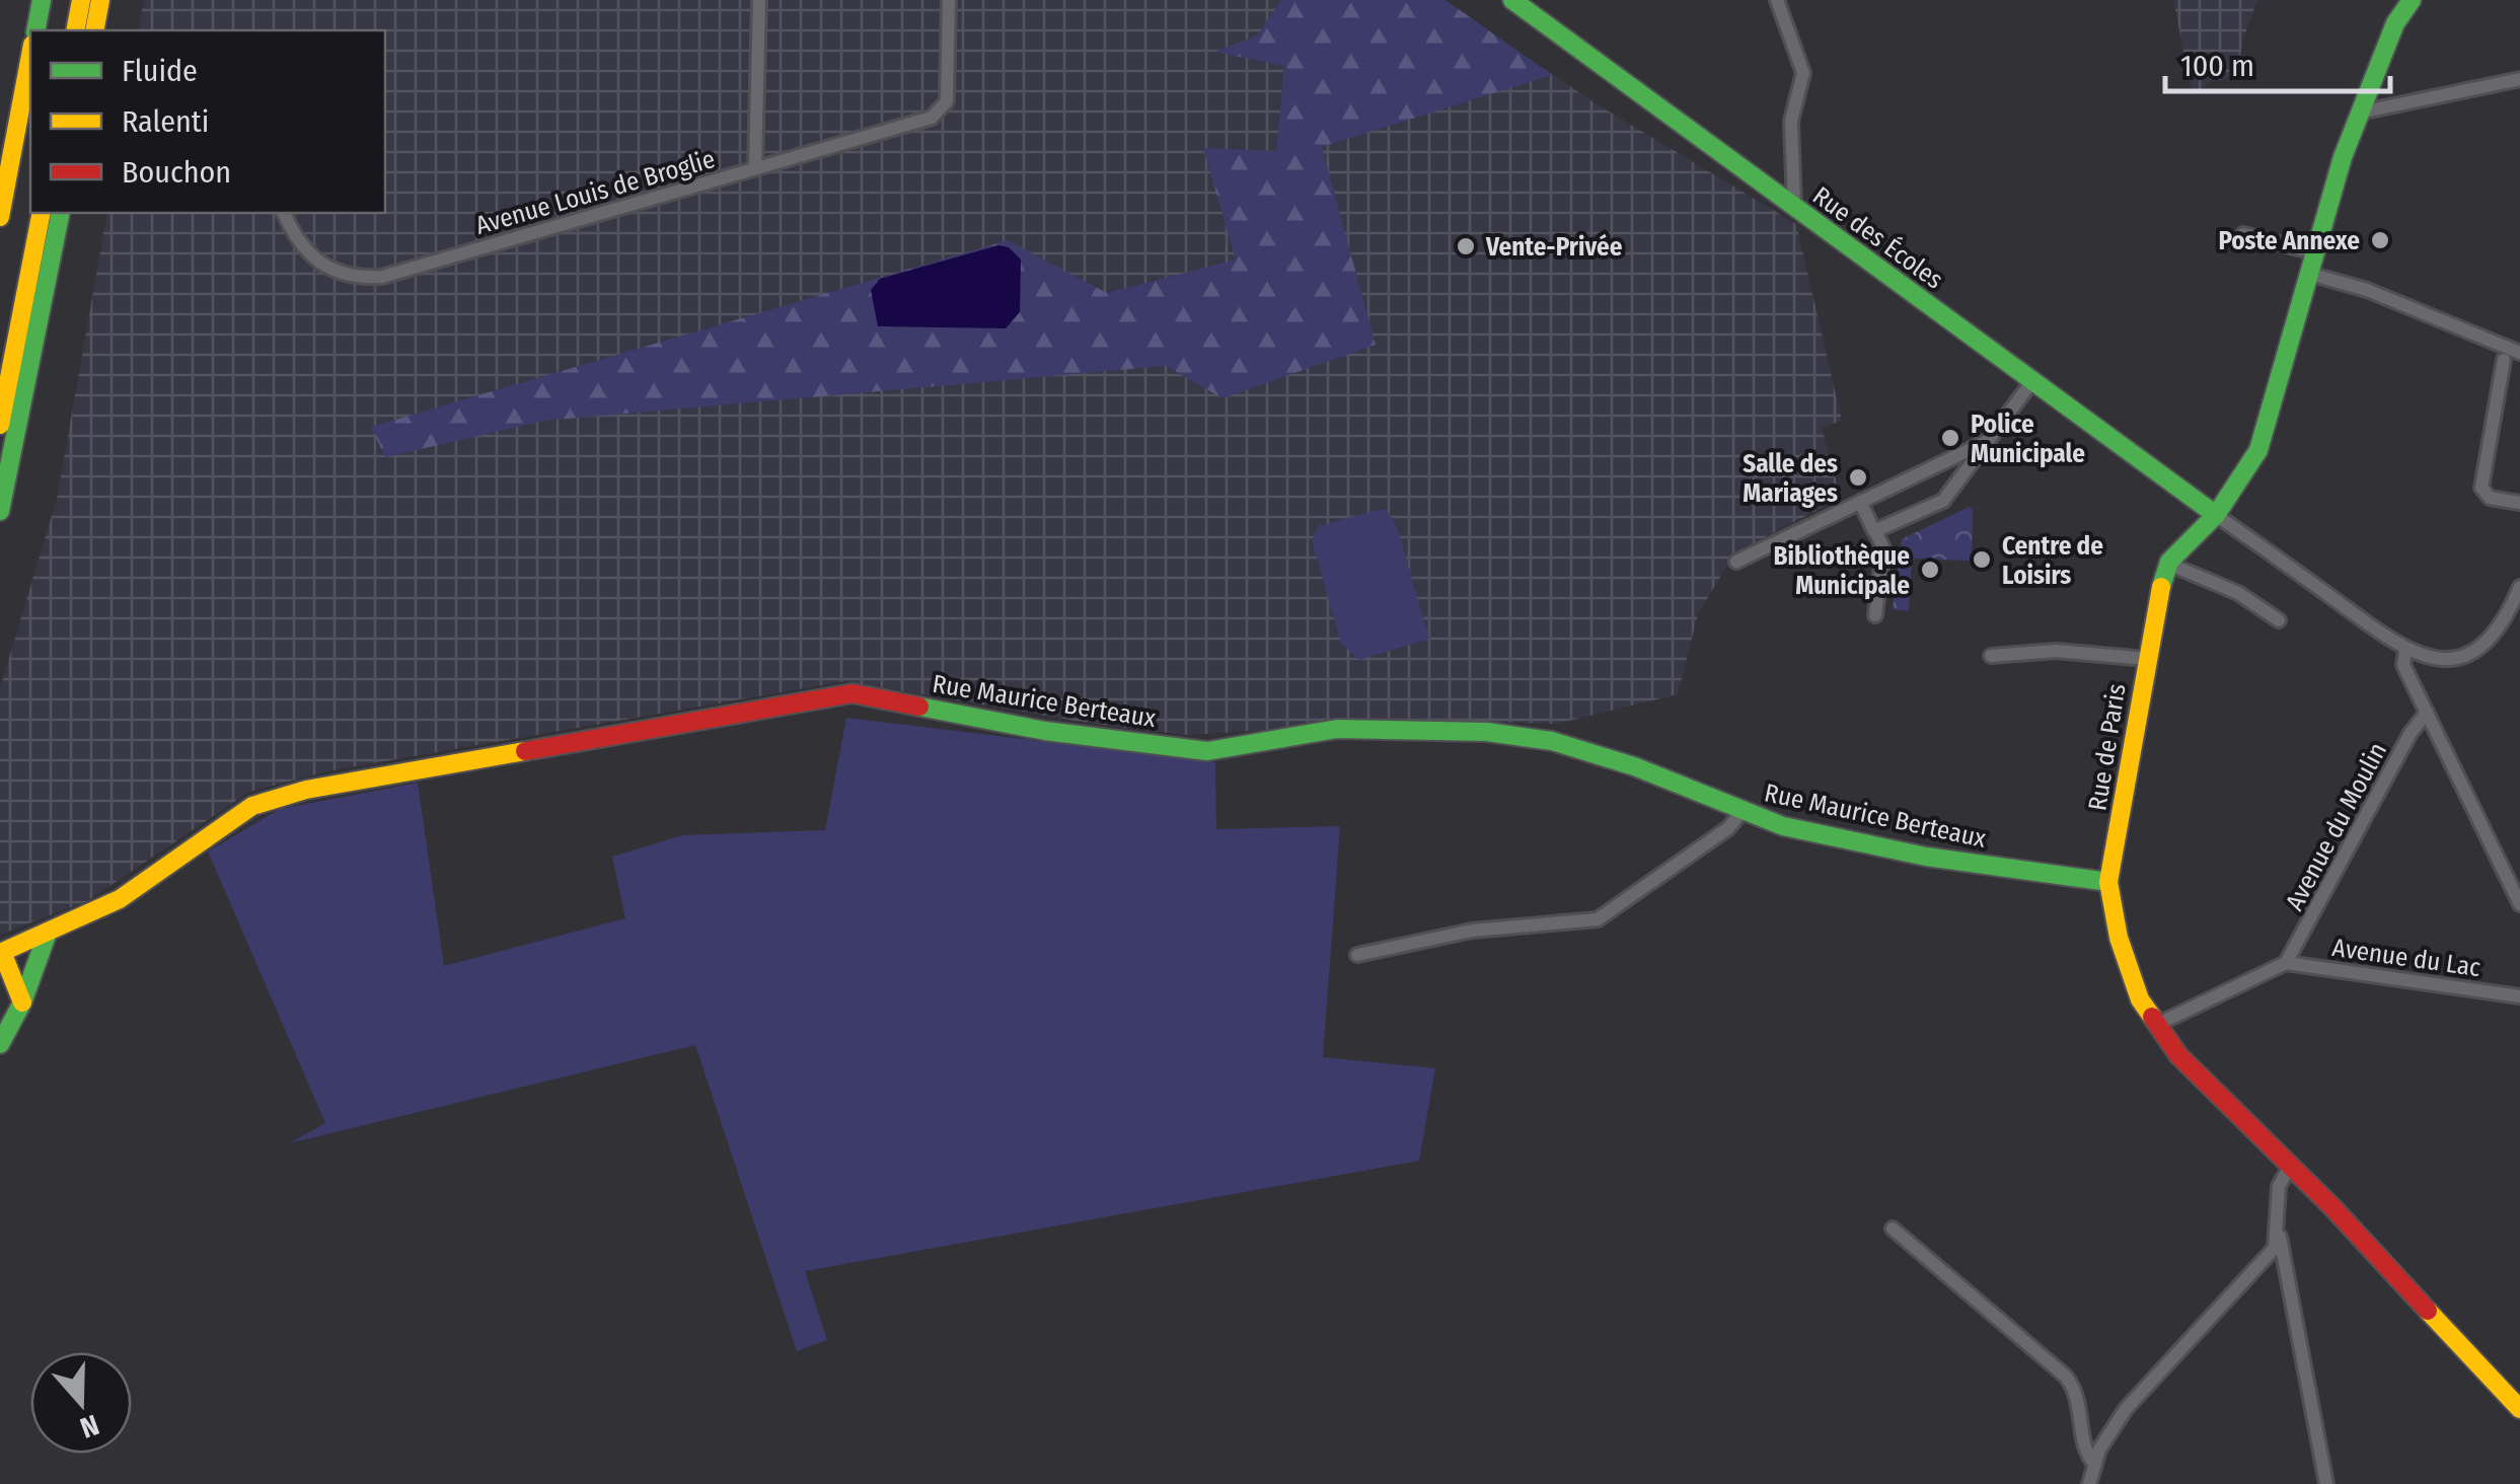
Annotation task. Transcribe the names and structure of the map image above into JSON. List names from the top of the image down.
{
  "streets": {
    "street": [
      "Avenue Louis de Broglie",
      "Rue des Écoles",
      "Rue Maurice Berteaux",
      "Rue de Paris",
      "Avenue du Moulin",
      "Avenue du Lac"
    ]
  },
  "crossings": [
    ["Rue des Écoles", "Rue de Paris"],
    ["Rue Maurice Berteaux", "Rue de Paris"],
    ["Avenue du Moulin", "Avenue du Lac"]
  ],
  "places": [
    "Poste Annexe",
    "Vente-Privée",
    "Police Municipale",
    "Salle des Mariages",
    "Centre de Loisirs",
    "Bibliothèque Municipale"
  ],
  "legend": ["Fluide", "Ralenti", "Bouchon"],
  "scale_bar": "100 m",
  "north": "bottom"
}
